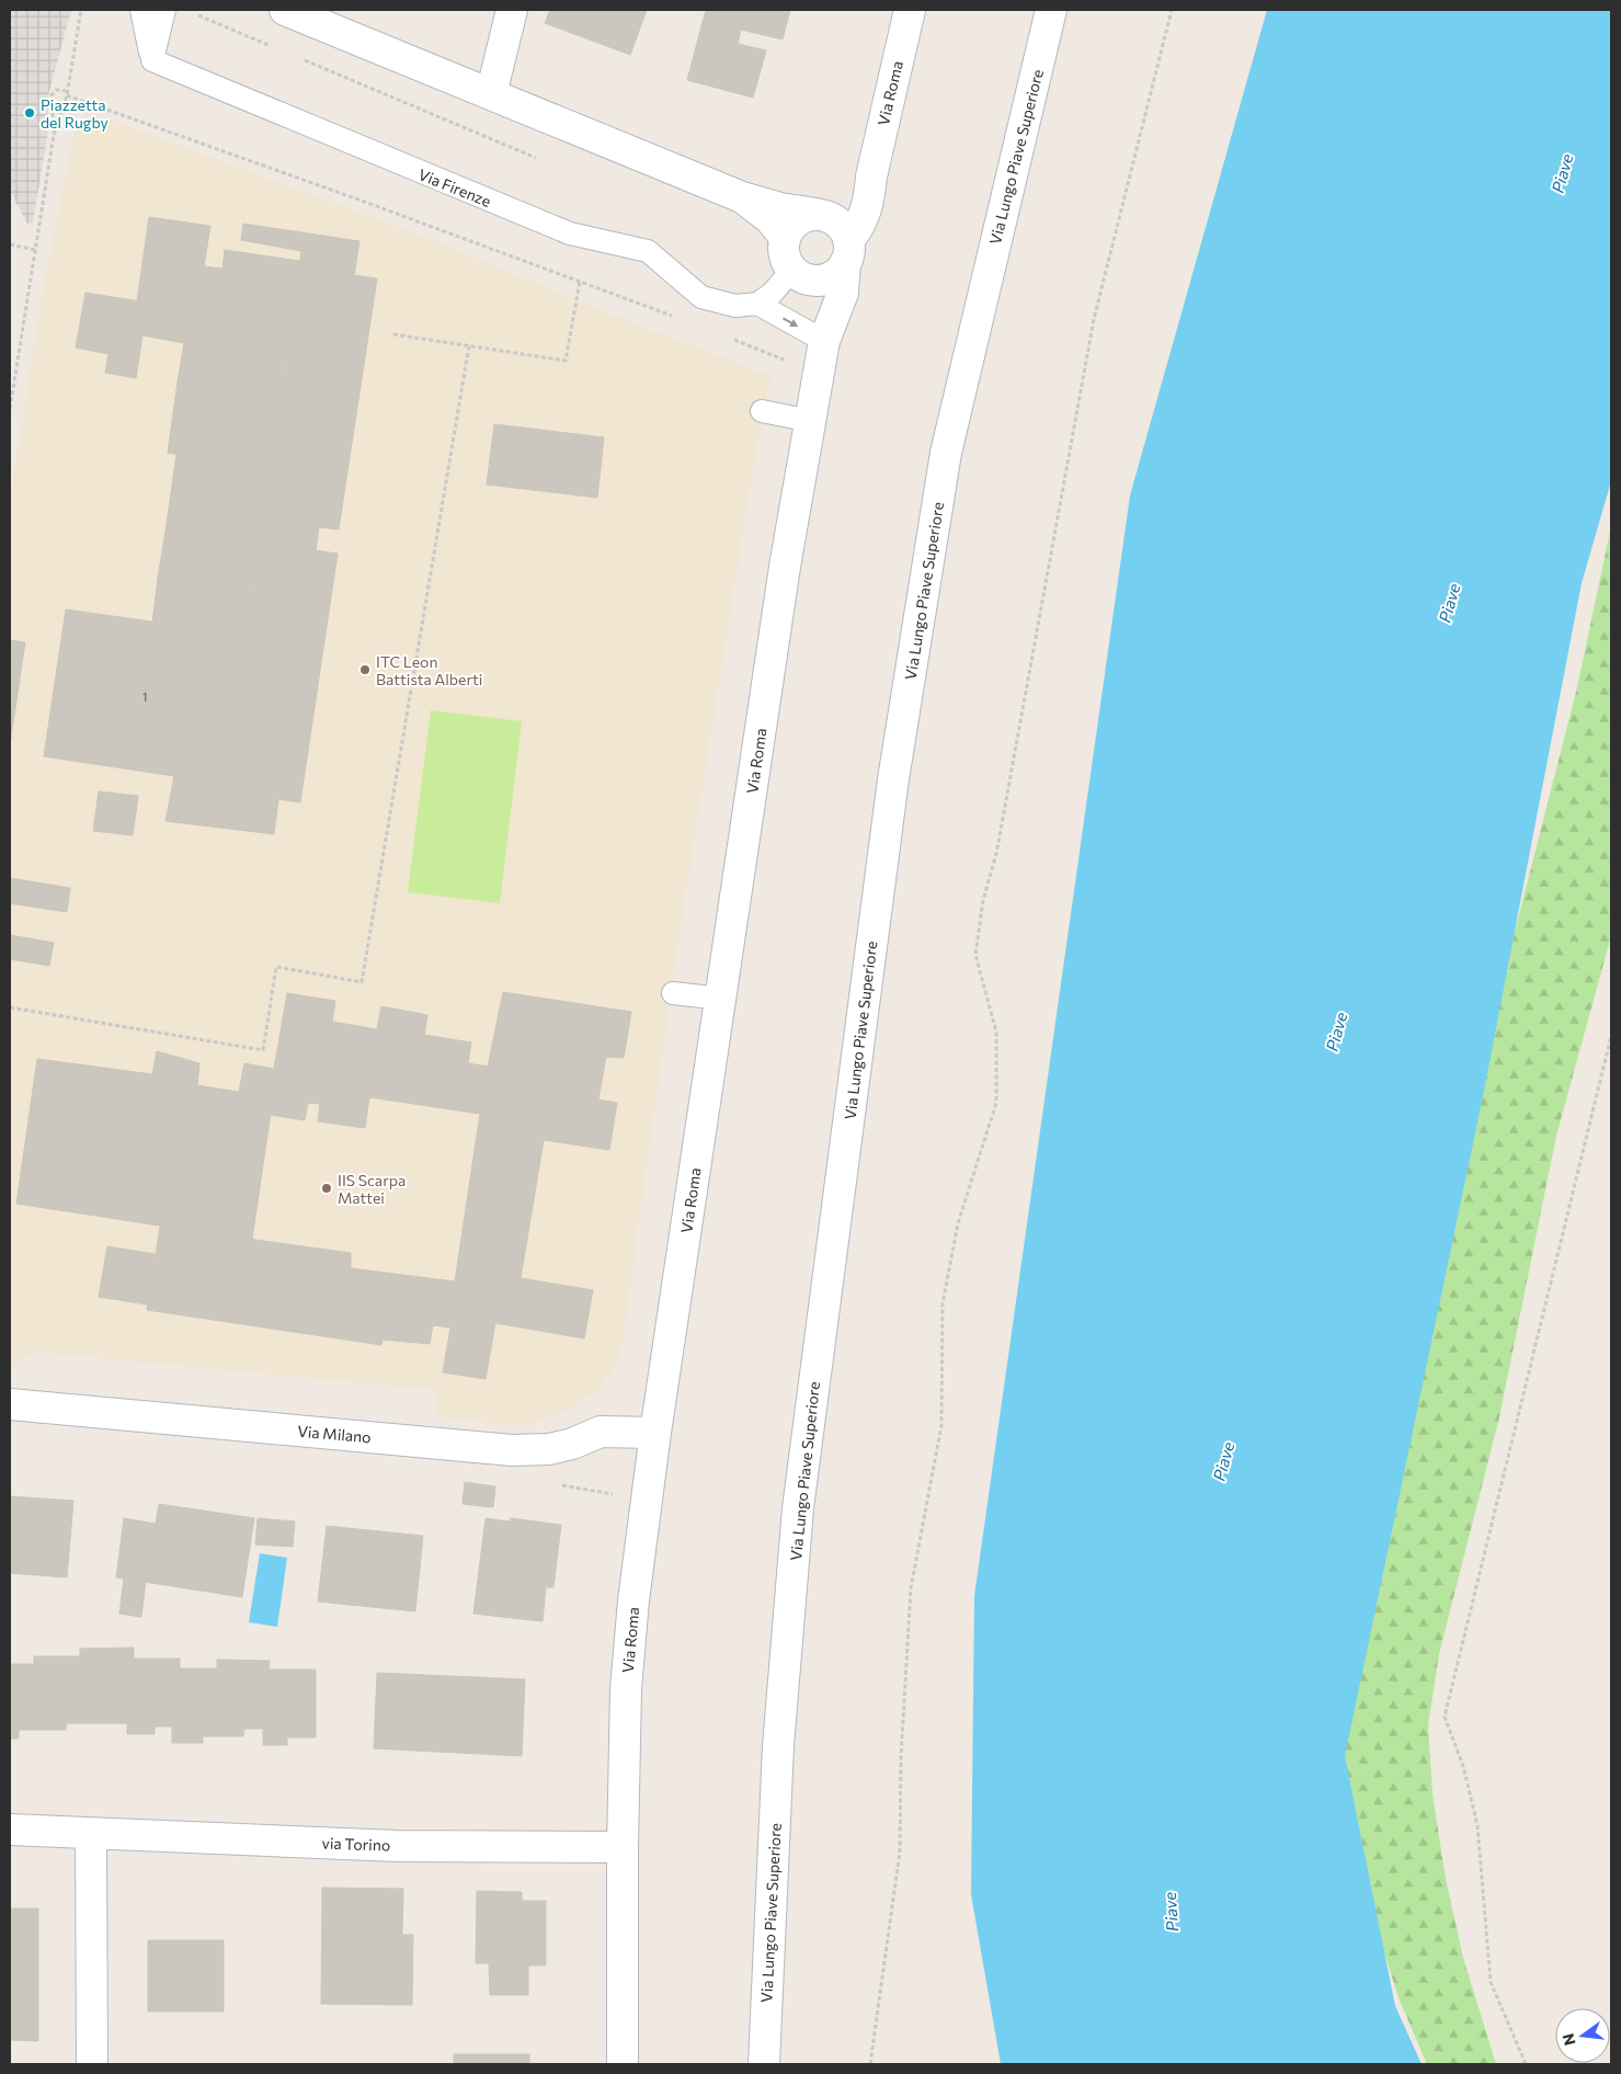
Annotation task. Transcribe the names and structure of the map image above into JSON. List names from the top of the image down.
{
  "streets": {
    "street": [
      "Via Roma",
      "Via Lungo Piave Superiore",
      "Via Milano",
      "via Torino"
    ],
    "lane": ["Via Firenze"]
  },
  "crossings": [
    ["Via Roma", "Via Milano"],
    ["Via Roma", "via Torino"]
  ],
  "water": ["Piave"],
  "places": ["Piazzetta del Rugby", "ITC Leon Battista Alberti", "IIS Scarpa Mattei"],
  "house_numbers": ["1"],
  "north": "left"
}
